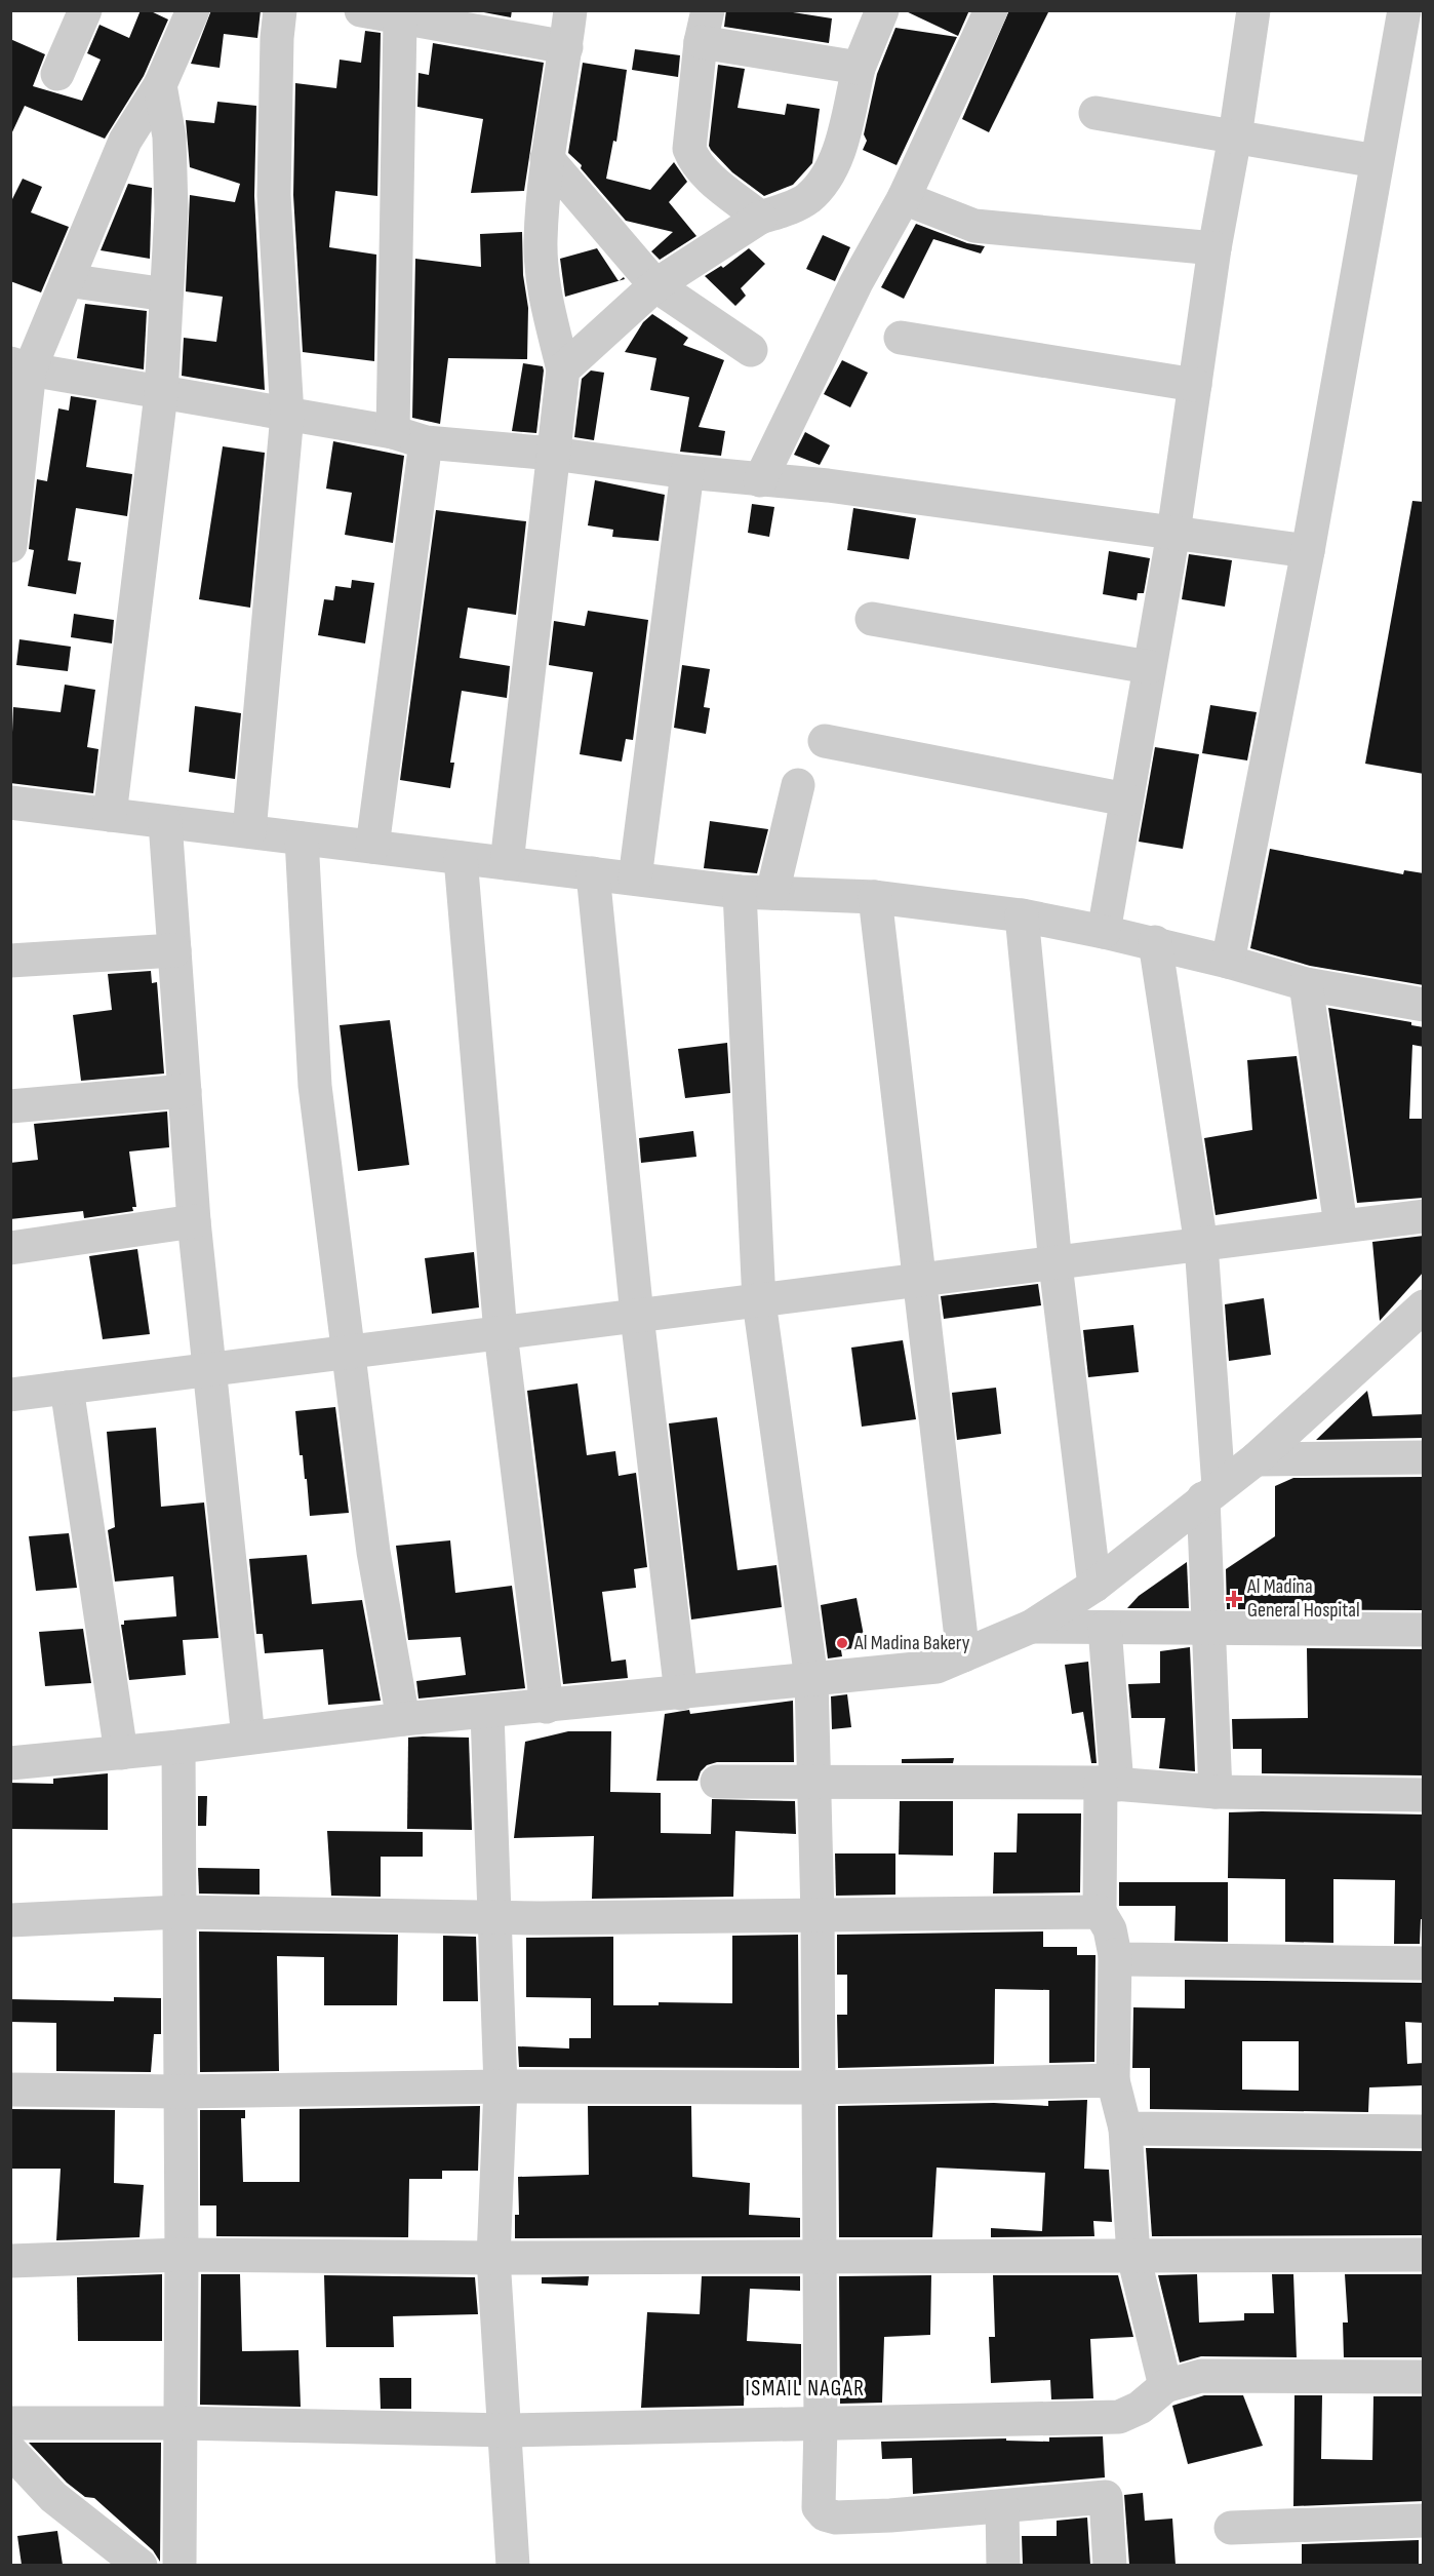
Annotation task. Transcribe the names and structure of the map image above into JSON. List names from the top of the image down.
{
  "districts": ["ISMAIL NAGAR"],
  "places": {
    "health": ["Al Madina General Hospital"],
    "other": ["Al Madina Bakery"]
  }
}
